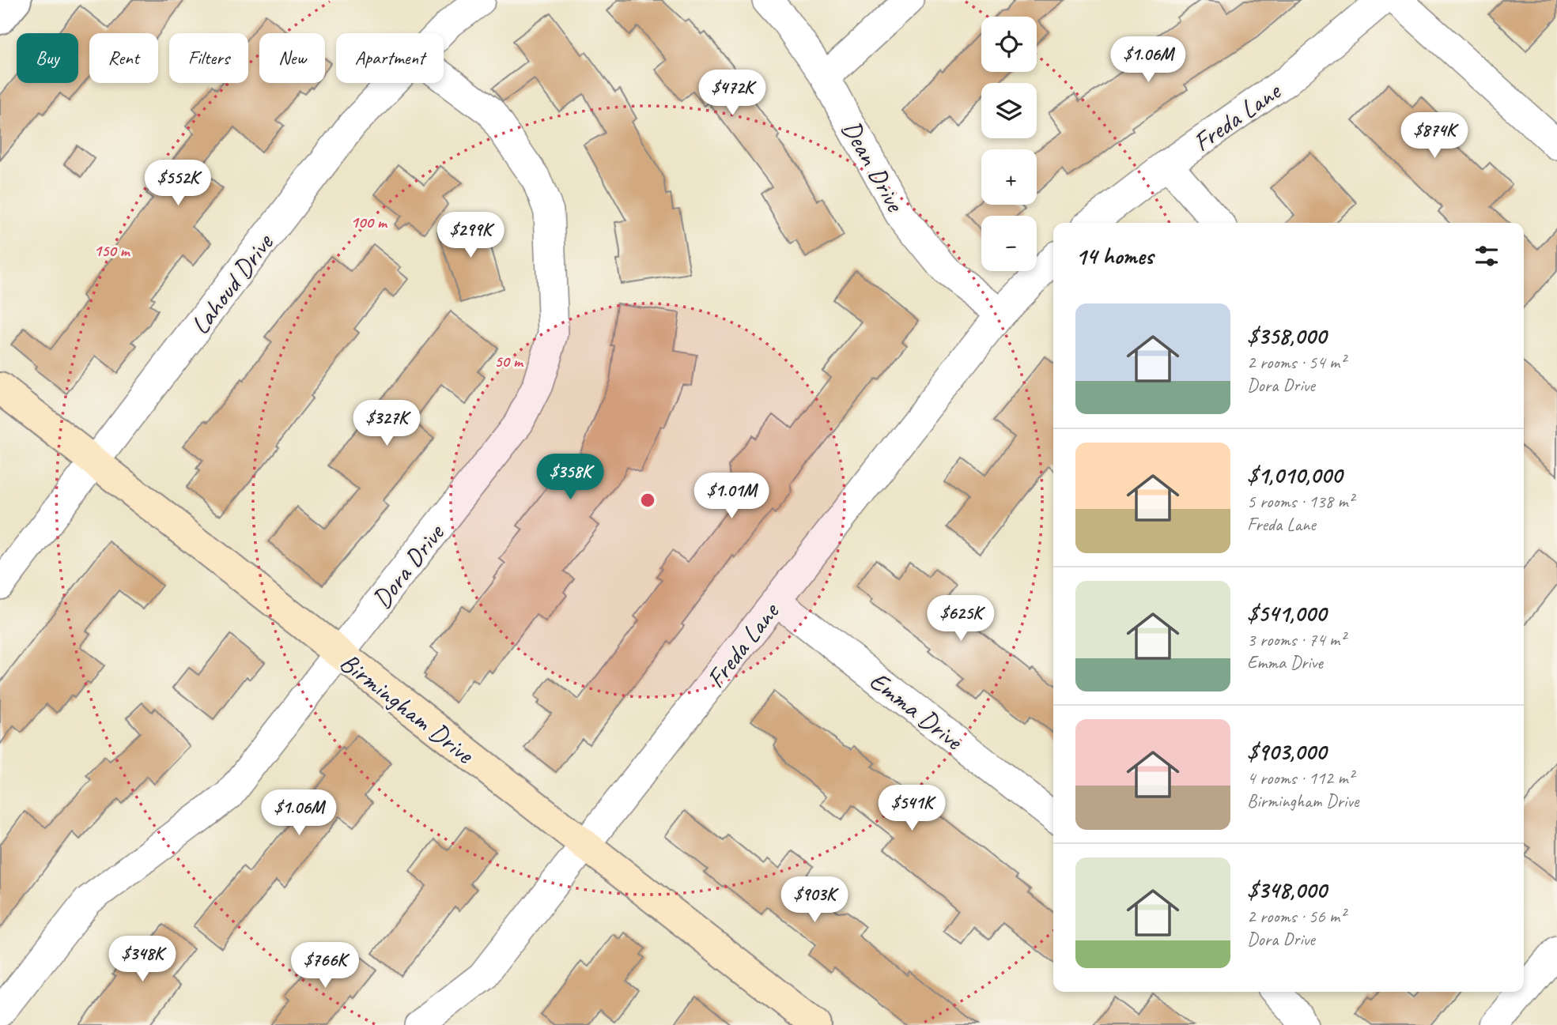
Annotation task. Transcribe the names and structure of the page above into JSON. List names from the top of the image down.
{
  "streets": {
    "main road": ["Birmingham Drive"],
    "street": [
      "Freda Lane",
      "Dean Drive",
      "Lahoud Drive",
      "Dora Drive",
      "Emma Drive"
    ]
  },
  "crossings": [
    ["Freda Lane", "Dean Drive"],
    ["Freda Lane", "Birmingham Drive"],
    ["Freda Lane", "Emma Drive"],
    ["Lahoud Drive", "Birmingham Drive"],
    ["Dora Drive", "Birmingham Drive"]
  ],
  "page": {
    "map_buttons": ["+", "−"],
    "chip": [
      "Buy",
      "Rent",
      "Filters",
      "New",
      "Apartment"
    ],
    "price": [
      "$1.06M",
      "$472K",
      "$874K",
      "$552K",
      "$299K",
      "$327K",
      "$358K",
      "$1.01M",
      "$625K",
      "$541K",
      "$1.06M",
      "$903K",
      "$348K",
      "$766K"
    ],
    "heading": "14 homes",
    "list": [
      {
        "name": "$358,000",
        "note": "2 rooms · 54 m² · Dora Drive"
      },
      {
        "name": "$1,010,000",
        "note": "5 rooms · 138 m² · Freda Lane"
      },
      {
        "name": "$541,000",
        "note": "3 rooms · 74 m² · Emma Drive"
      },
      {
        "name": "$903,000",
        "note": "4 rooms · 112 m² · Birmingham Drive"
      },
      {
        "name": "$348,000",
        "note": "2 rooms · 56 m² · Dora Drive"
      }
    ]
  },
  "rings": ["100 m", "150 m", "50 m"]
}
